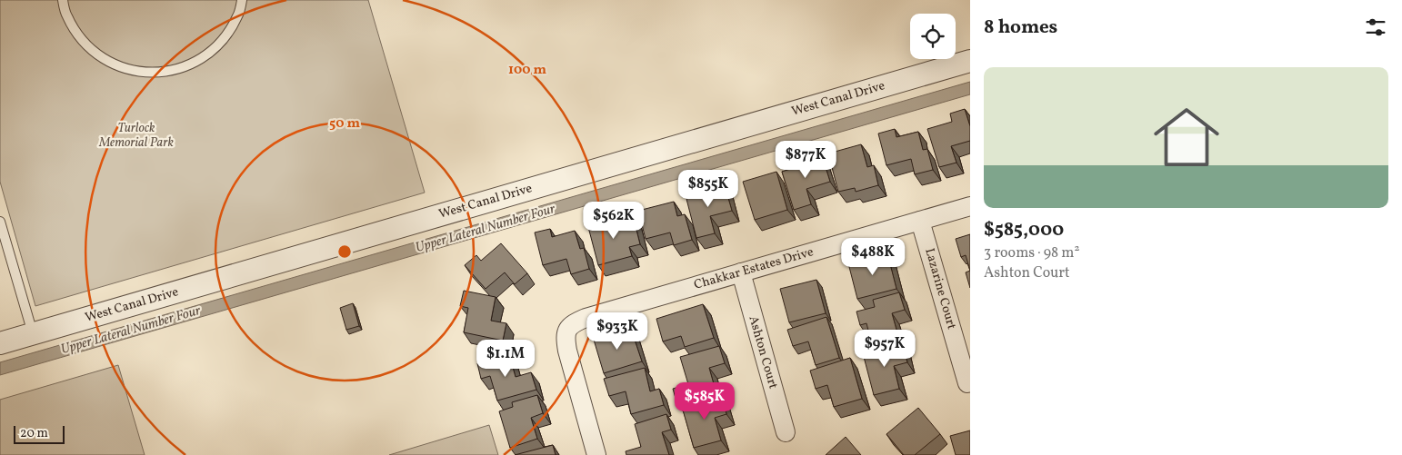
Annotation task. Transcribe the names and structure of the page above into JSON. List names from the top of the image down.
{
  "streets": {
    "street": [
      "West Canal Drive",
      "Chakkar Estates Drive",
      "Lazarine Court",
      "Ashton Court"
    ]
  },
  "crossings": [
    ["Chakkar Estates Drive", "Lazarine Court"],
    ["Chakkar Estates Drive", "Ashton Court"]
  ],
  "water": ["Upper Lateral Number Four"],
  "parks": ["Turlock Memorial Park"],
  "scale_bar": "20 m",
  "page": {
    "heading": "8 homes",
    "list": [
      {
        "name": "$585,000",
        "note": "3 rooms · 98 m² · Ashton Court"
      }
    ],
    "price": [
      "$877K",
      "$855K",
      "$562K",
      "$488K",
      "$933K",
      "$957K",
      "$1.1M",
      "$585K"
    ],
    "scale": "20 m"
  },
  "rings": ["100 m", "50 m"]
}
